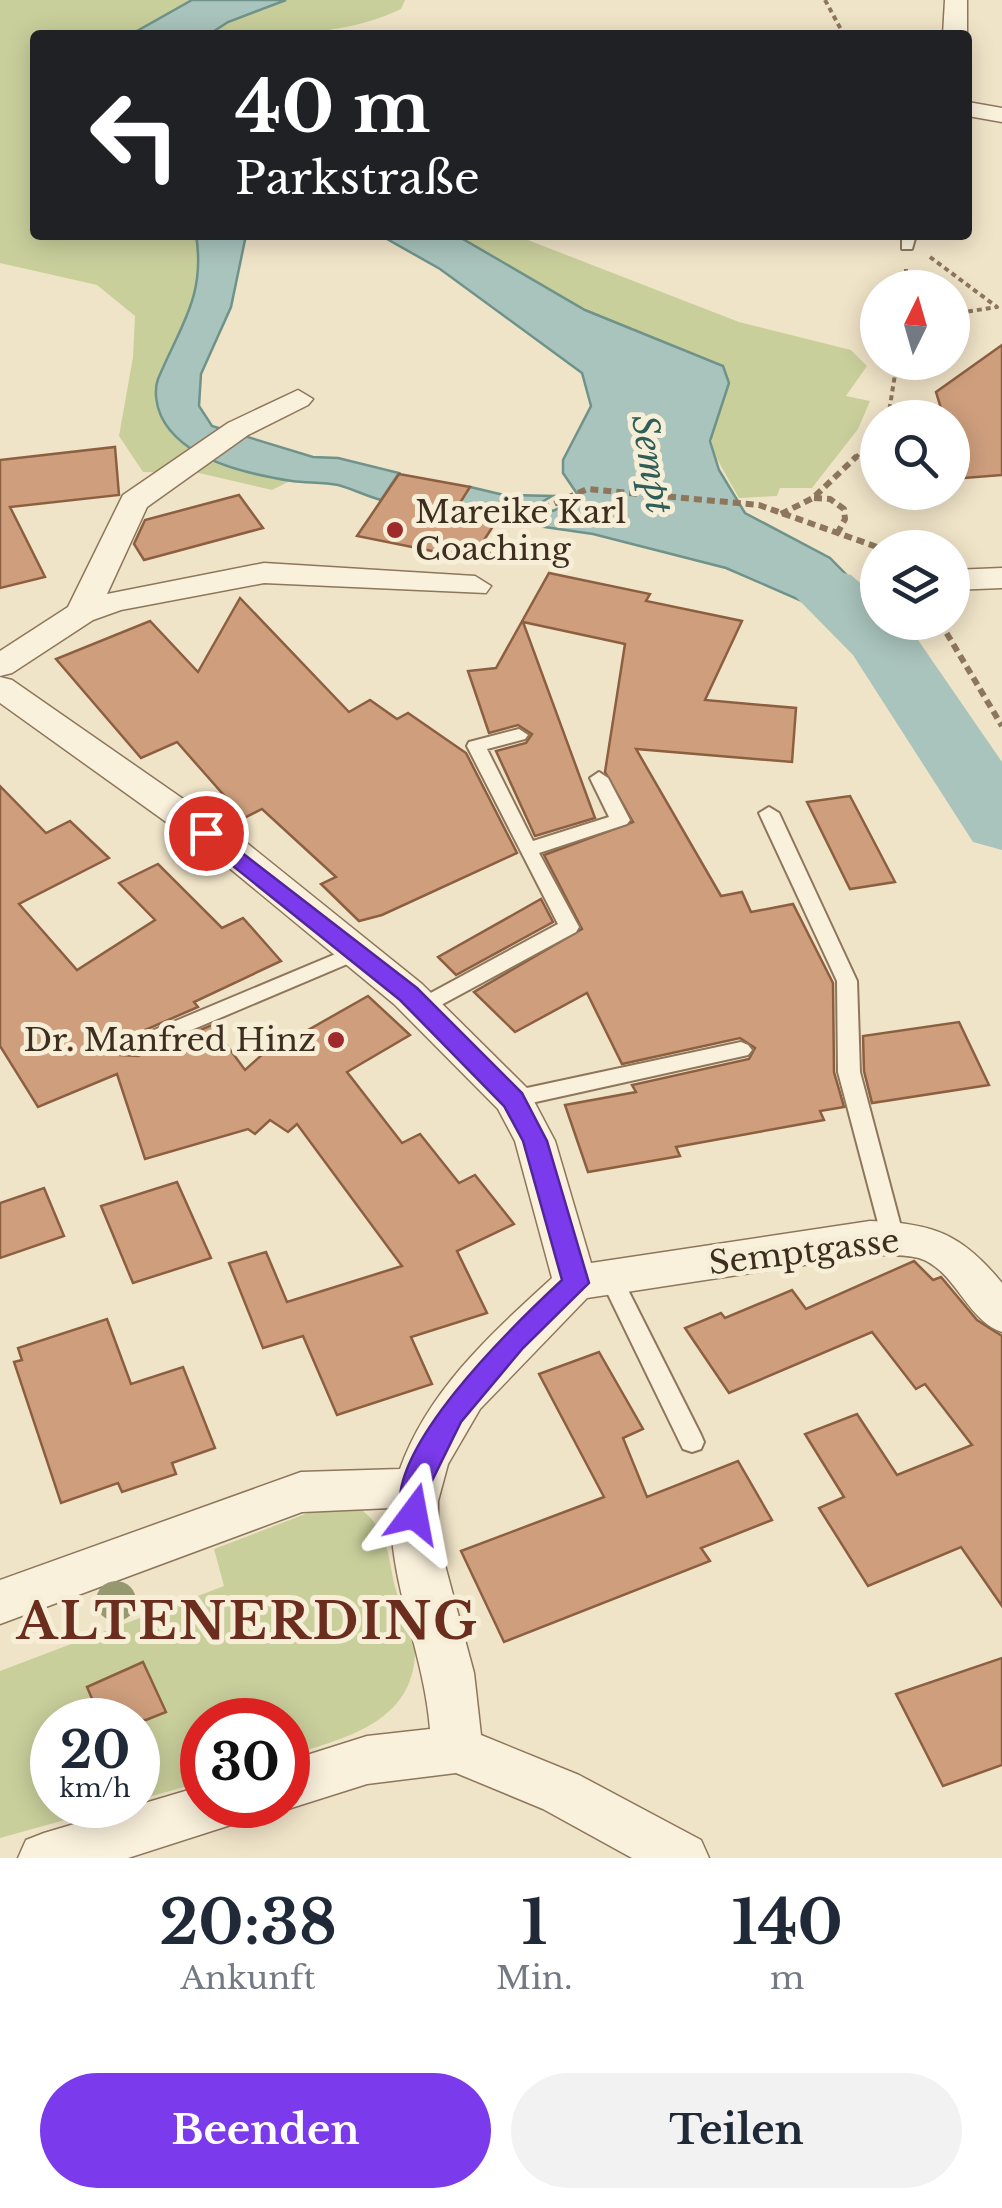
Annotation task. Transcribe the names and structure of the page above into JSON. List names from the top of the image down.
{
  "streets": {
    "street": ["Semptgasse"]
  },
  "districts": ["ALTENERDING"],
  "water": ["Sempt"],
  "places": ["Mareike Karl Coaching", "Dr. Manfred Hinz"],
  "north": "top",
  "page": {
    "turn": ["40 m", "Parkstraße"],
    "speed": "20 km/h",
    "limit": "30",
    "eta": [
      "20:38",
      "Ankunft",
      "1",
      "Min.",
      "140",
      "m"
    ],
    "buttons": ["Beenden", "Teilen"]
  }
}
